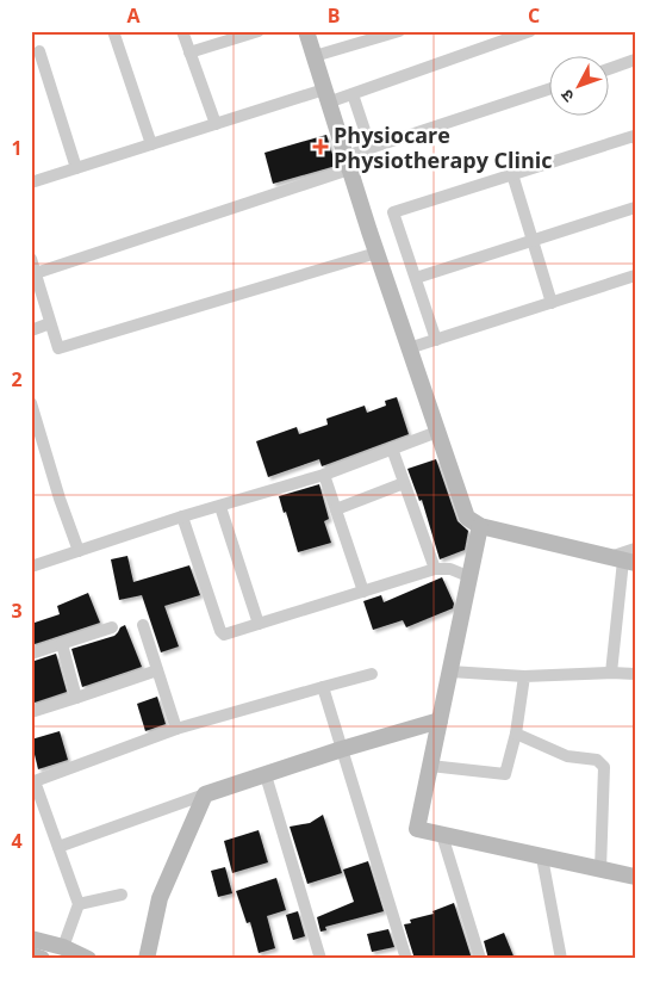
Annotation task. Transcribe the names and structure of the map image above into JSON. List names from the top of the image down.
{
  "places": {
    "health": ["Physiocare Physiotherapy Clinic"]
  },
  "north": "bottom left",
  "grid": {
    "columns": ["A", "B", "C"],
    "rows": [
      "1",
      "2",
      "3",
      "4"
    ]
  }
}
